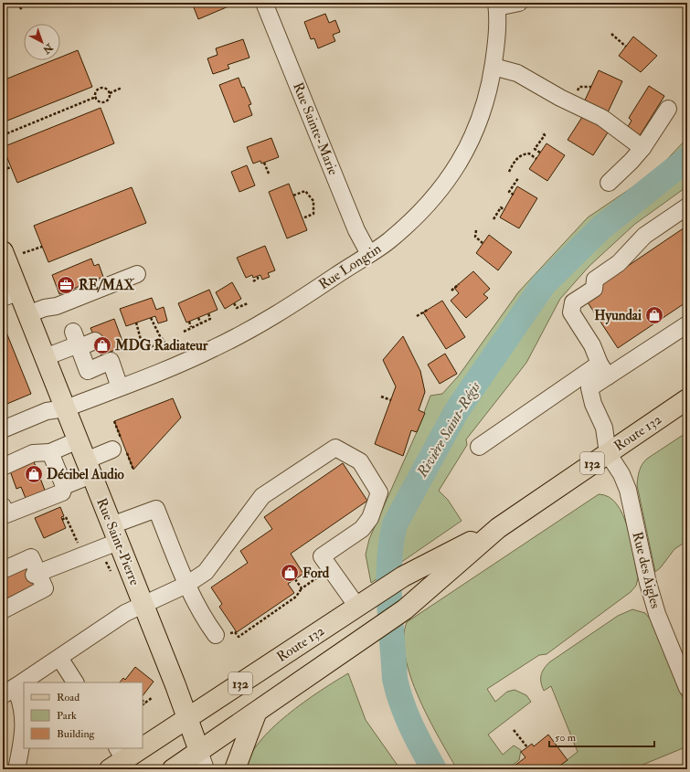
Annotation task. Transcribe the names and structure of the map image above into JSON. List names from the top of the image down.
{
  "streets": {
    "main road": ["Route 132", "132", "Rue Saint-Pierre"],
    "street": ["Rue Sainte-Marie", "Rue Longtin", "Rue des Aigles"]
  },
  "crossings": [
    ["Rue Sainte-Marie", "Rue Longtin"],
    ["Rue Longtin", "Rue Saint-Pierre"],
    ["Route 132", "Rue Saint-Pierre"],
    ["Route 132", "Rue des Aigles"]
  ],
  "water": ["Rivière Saint-Régis"],
  "places": {
    "office": ["RE/MAX"],
    "shop": [
      "Hyundai",
      "MDG Radiateur",
      "Décibel Audio",
      "Ford"
    ]
  },
  "legend": ["Road", "Park", "Building"],
  "scale_bar": "50 m",
  "north": "bottom right"
}
